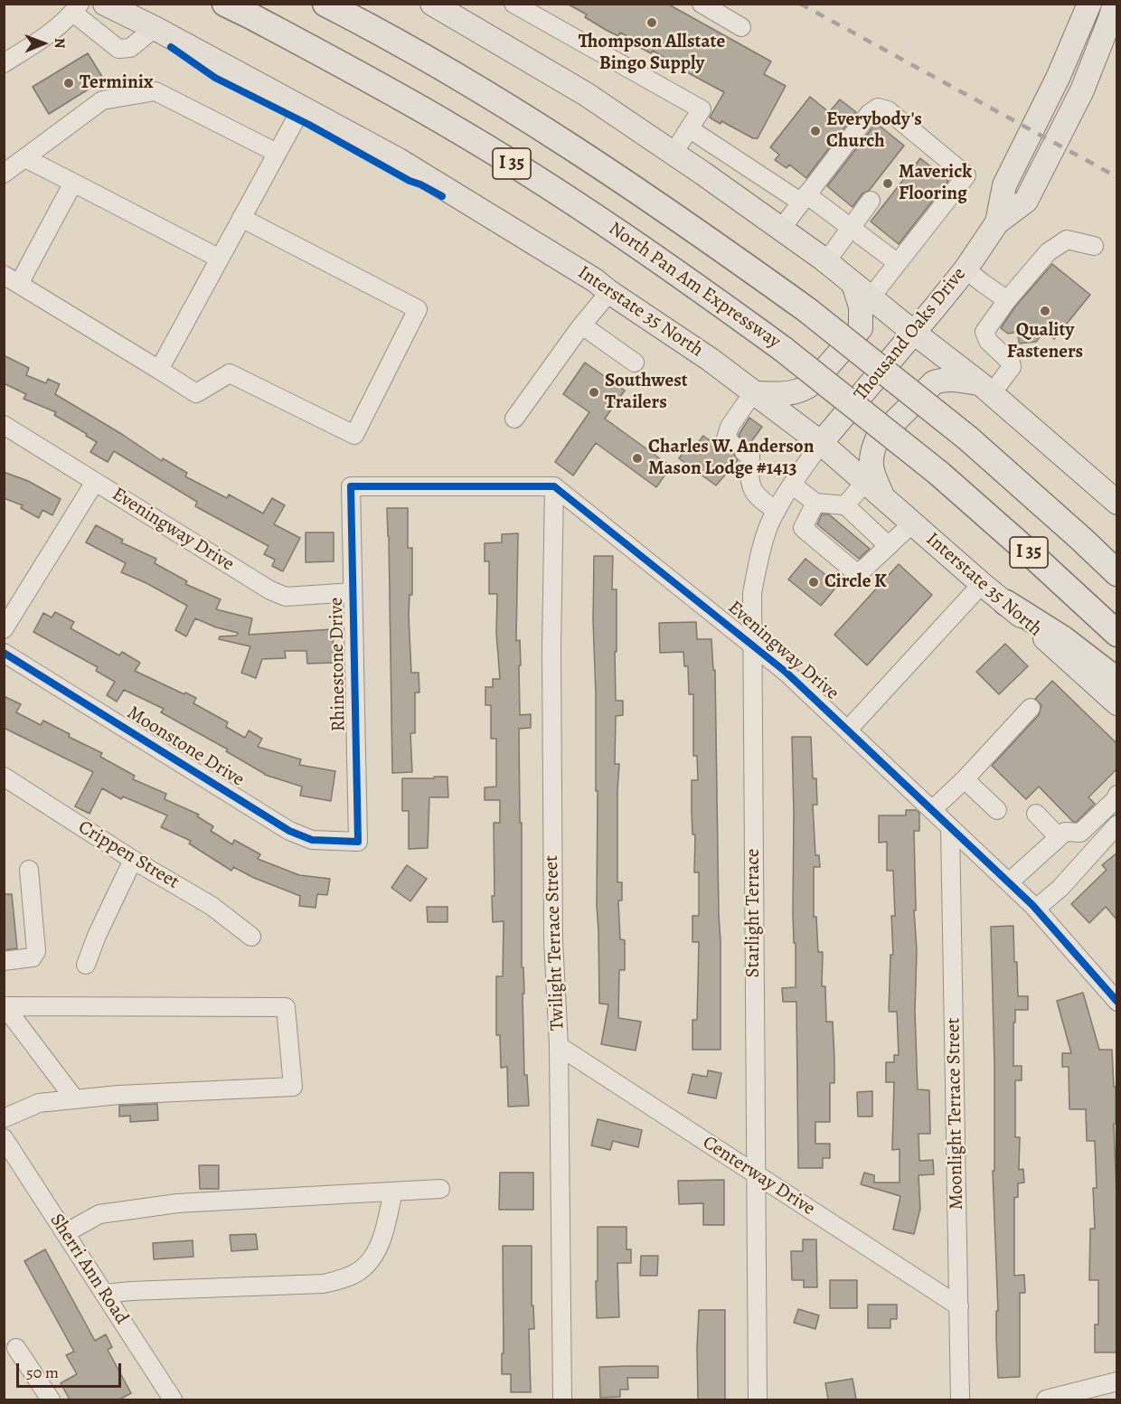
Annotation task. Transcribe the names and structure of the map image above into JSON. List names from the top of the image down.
{
  "streets": {
    "highway": ["I 35", "North Pan Am Expressway"],
    "main road": ["Interstate 35 North", "Thousand Oaks Drive"],
    "street": [
      "Eveningway Drive",
      "Rhinestone Drive",
      "Moonstone Drive",
      "Crippen Street",
      "Starlight Terrace",
      "Twilight Terrace Street",
      "Moonlight Terrace Street",
      "Centerway Drive",
      "Sherri Ann Road"
    ]
  },
  "crossings": [
    ["Interstate 35 North", "Thousand Oaks Drive"],
    ["Interstate 35 North", "Starlight Terrace"],
    ["Thousand Oaks Drive", "Starlight Terrace"],
    ["Eveningway Drive", "Rhinestone Drive"],
    ["Eveningway Drive", "Starlight Terrace"],
    ["Eveningway Drive", "Twilight Terrace Street"],
    ["Eveningway Drive", "Moonlight Terrace Street"],
    ["Rhinestone Drive", "Moonstone Drive"],
    ["Rhinestone Drive", "Twilight Terrace Street"],
    ["Starlight Terrace", "Centerway Drive"],
    ["Twilight Terrace Street", "Centerway Drive"],
    ["Moonlight Terrace Street", "Centerway Drive"]
  ],
  "places": [
    "Thompson Allstate Bingo Supply",
    "Terminix",
    "Everybody's Church",
    "Maverick Flooring",
    "Quality Fasteners",
    "Southwest Trailers",
    "Charles W. Anderson Mason Lodge #1413",
    "Circle K"
  ],
  "scale_bar": "50 m",
  "north": "right"
}
